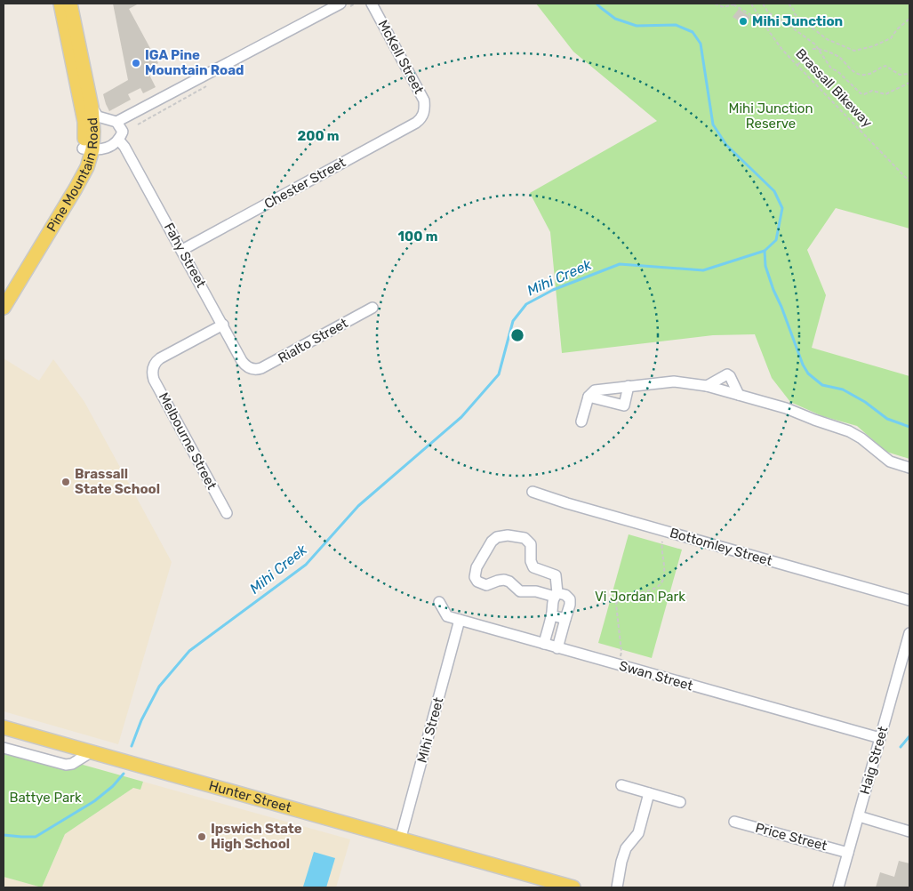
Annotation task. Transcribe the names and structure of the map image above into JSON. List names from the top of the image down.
{
  "streets": {
    "main road": ["Pine Mountain Road", "Hunter Street"],
    "street": [
      "McKell Street",
      "Chester Street",
      "Fahy Street",
      "Rialto Street",
      "Melbourne Street",
      "Bottomley Street",
      "Swan Street",
      "Mihi Street",
      "Haig Street",
      "Price Street"
    ],
    "path": ["Brassall Bikeway"]
  },
  "crossings": [
    ["McKell Street", "Chester Street"],
    ["Pine Mountain Road", "Fahy Street"],
    ["Chester Street", "Fahy Street"],
    ["Fahy Street", "Rialto Street"],
    ["Fahy Street", "Melbourne Street"],
    ["Swan Street", "Mihi Street"],
    ["Swan Street", "Haig Street"],
    ["Mihi Street", "Hunter Street"],
    ["Haig Street", "Price Street"]
  ],
  "water": ["Mihi Creek"],
  "parks": ["Mihi Junction Reserve", "Vi Jordan Park", "Battye Park"],
  "places": [
    "Mihi Junction",
    "IGA Pine Mountain Road",
    "Brassall State School",
    "Ipswich State High School"
  ],
  "rings": ["200 m", "100 m"]
}
